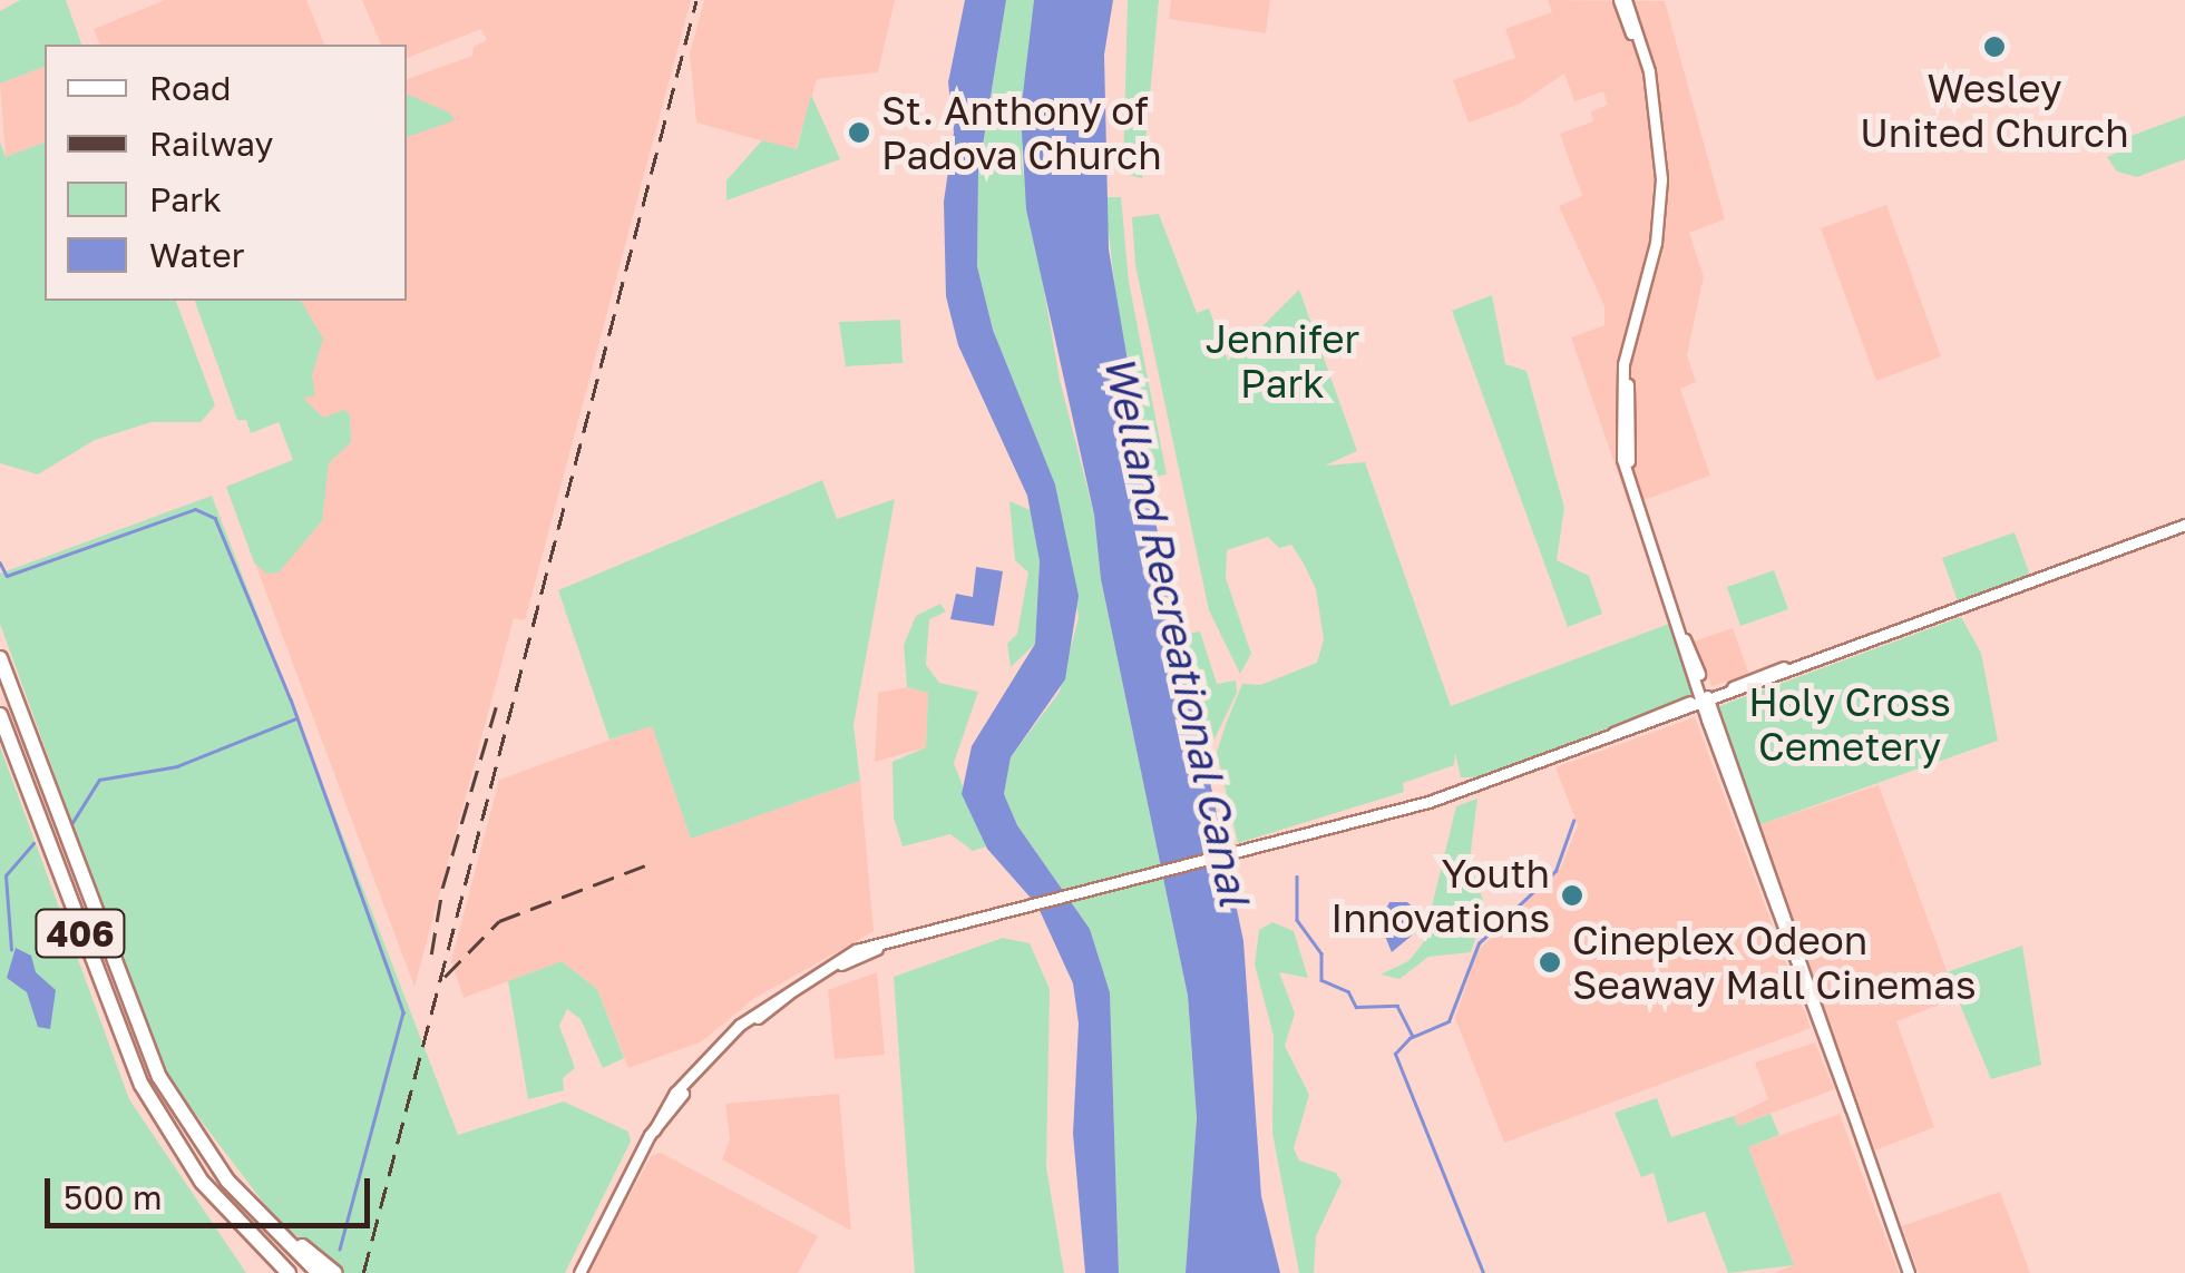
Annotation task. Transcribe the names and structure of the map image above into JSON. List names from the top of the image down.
{
  "streets": {
    "highway": ["406"]
  },
  "water": ["Welland Recreational Canal"],
  "parks": ["Jennifer Park", "Holy Cross Cemetery"],
  "places": [
    "Wesley United Church",
    "St. Anthony of Padova Church",
    "Youth Innovations",
    "Cineplex Odeon Seaway Mall Cinemas"
  ],
  "legend": [
    "Road",
    "Railway",
    "Park",
    "Water"
  ],
  "scale_bar": "500 m"
}
